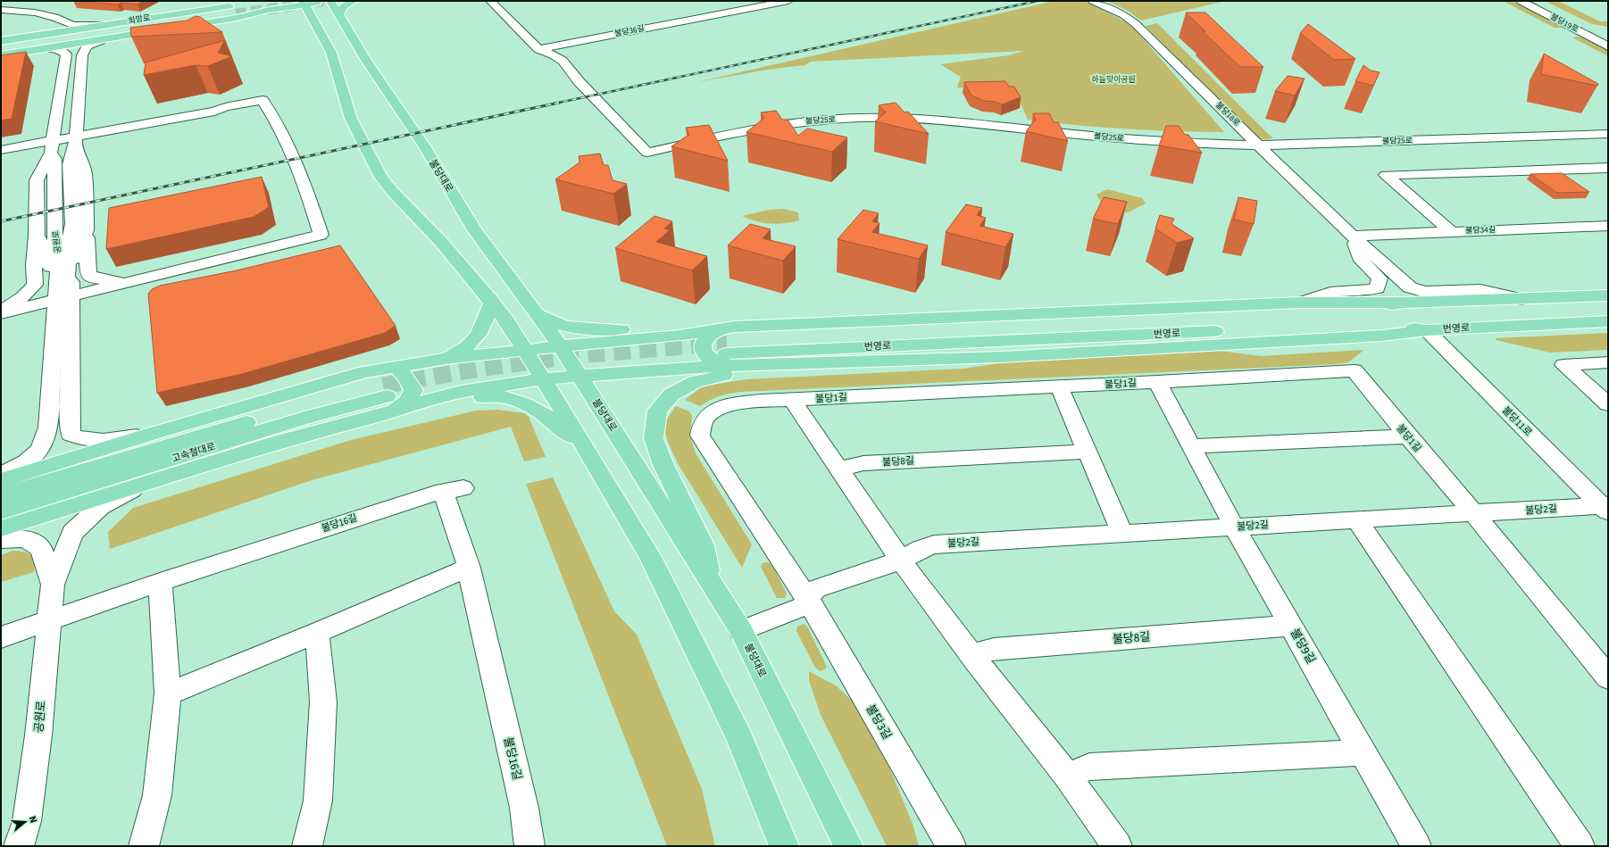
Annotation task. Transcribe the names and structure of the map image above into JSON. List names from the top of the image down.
{
  "streets": {
    "main road": [
      "희망로",
      "불당대로",
      "번영로",
      "고속철대로"
    ],
    "street": [
      "불당19로",
      "불당36길",
      "불당18로",
      "불당25로",
      "불당34길",
      "공원로",
      "불당1길",
      "불당11로",
      "불당8길",
      "불당2길",
      "불당16길",
      "불당9길",
      "불당3길"
    ]
  },
  "crossings": [
    ["희망로", "공원로"],
    ["불당18로", "불당25로"],
    ["불당18로", "불당34길"],
    ["불당18로", "번영로"],
    ["불당대로", "불당2길"],
    ["공원로", "불당16길"],
    ["번영로", "불당11로"],
    ["불당1길", "불당2길"],
    ["불당1길", "불당9길"],
    ["불당1길", "불당3길"],
    ["불당11로", "불당2길"],
    ["불당8길", "불당9길"],
    ["불당2길", "불당9길"],
    ["불당2길", "불당3길"]
  ],
  "parks": ["하늘맞이공원"],
  "north": "right"
}
